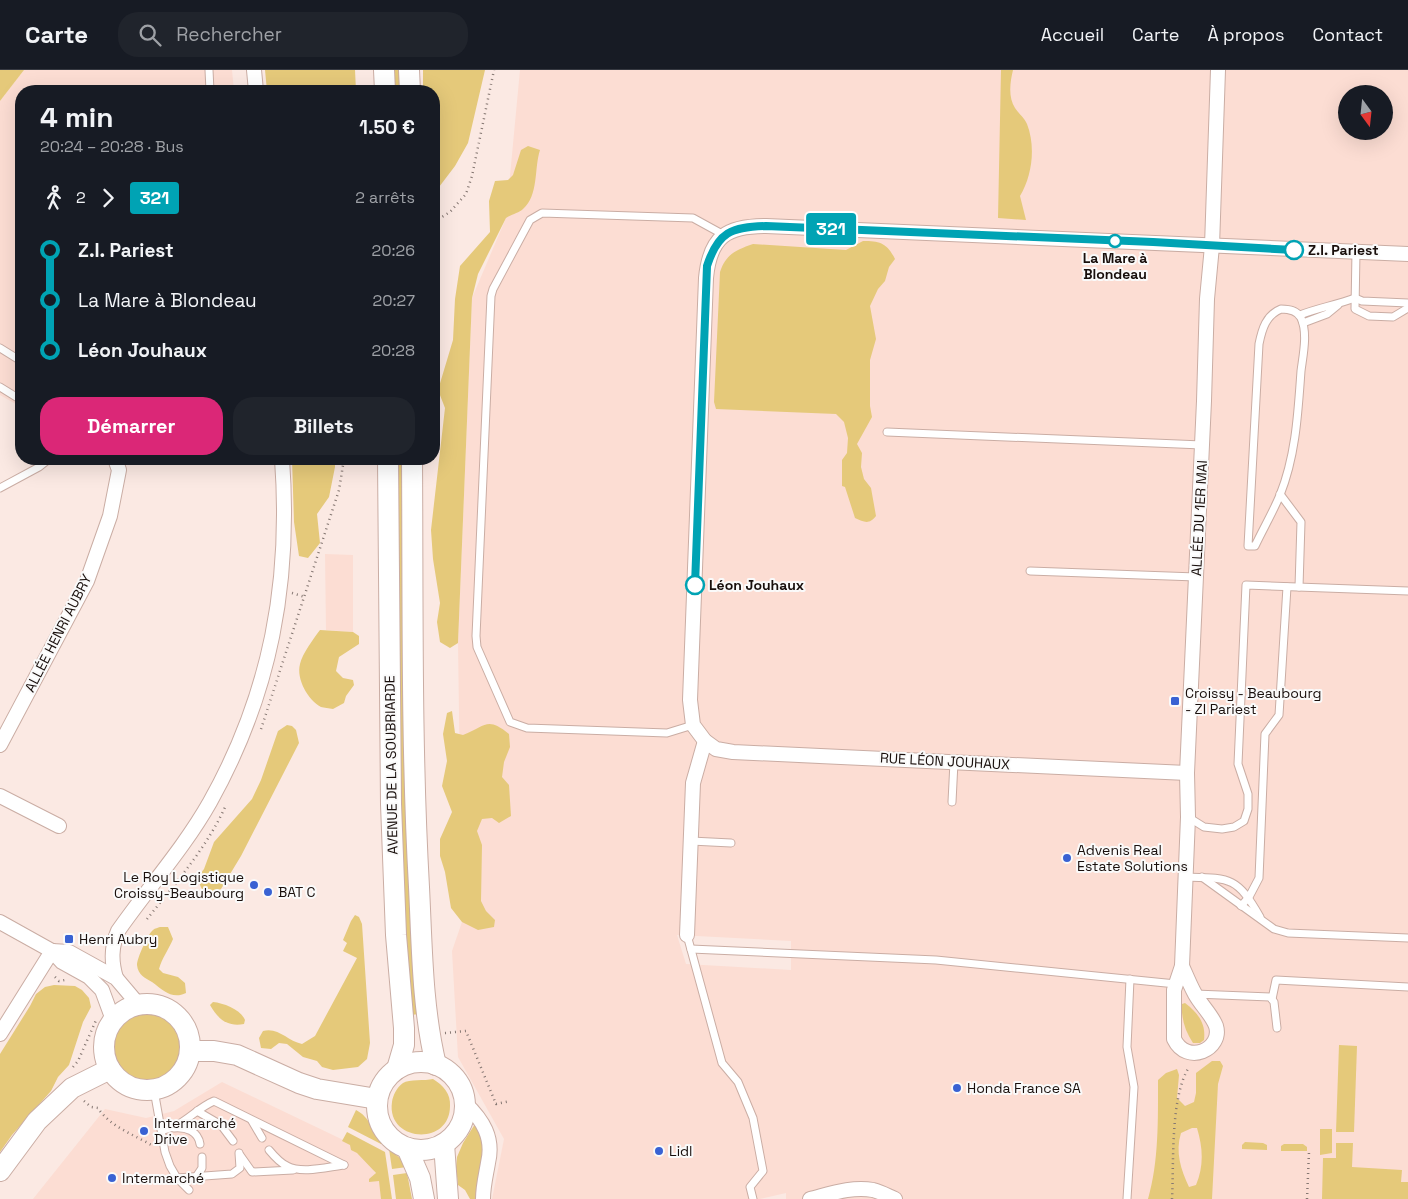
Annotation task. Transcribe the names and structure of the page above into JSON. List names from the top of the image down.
{
  "streets": {
    "street": [
      "ALLÉE DU 1ER MAI",
      "ALLÉE HENRI AUBRY",
      "RUE LÉON JOUHAUX",
      "AVENUE DE LA SOUBRIARDE"
    ]
  },
  "crossings": [
    ["ALLÉE DU 1ER MAI", "RUE LÉON JOUHAUX"]
  ],
  "places": {
    "other": [
      "La Mare à Blondeau",
      "Z.I. Pariest",
      "Léon Jouhaux",
      "Advenis Real Estate Solutions",
      "Le Roy Logistique Croissy-Beaubourg",
      "BAT C",
      "Honda France SA",
      "Intermarché Drive",
      "Lidl",
      "Intermarché"
    ],
    "transit": ["Croissy - Beaubourg - ZI Pariest", "Henri Aubry"]
  },
  "lines": ["bus line 321"],
  "north": "bottom",
  "page": {
    "header": "Carte",
    "search": "Rechercher",
    "nav": [
      "Accueil",
      "Carte",
      "À propos",
      "Contact"
    ],
    "on_map": "321",
    "heading": ["4 min", "20:24 – 20:28 · Bus", "1.50 €"],
    "legs": ["2", "321", "2 arrêts"],
    "list": [
      {
        "name": "Z.I. Pariest",
        "value": "20:26"
      },
      {
        "name": "La Mare à Blondeau",
        "value": "20:27"
      },
      {
        "name": "Léon Jouhaux",
        "value": "20:28"
      }
    ],
    "buttons": ["Démarrer", "Billets"]
  }
}
